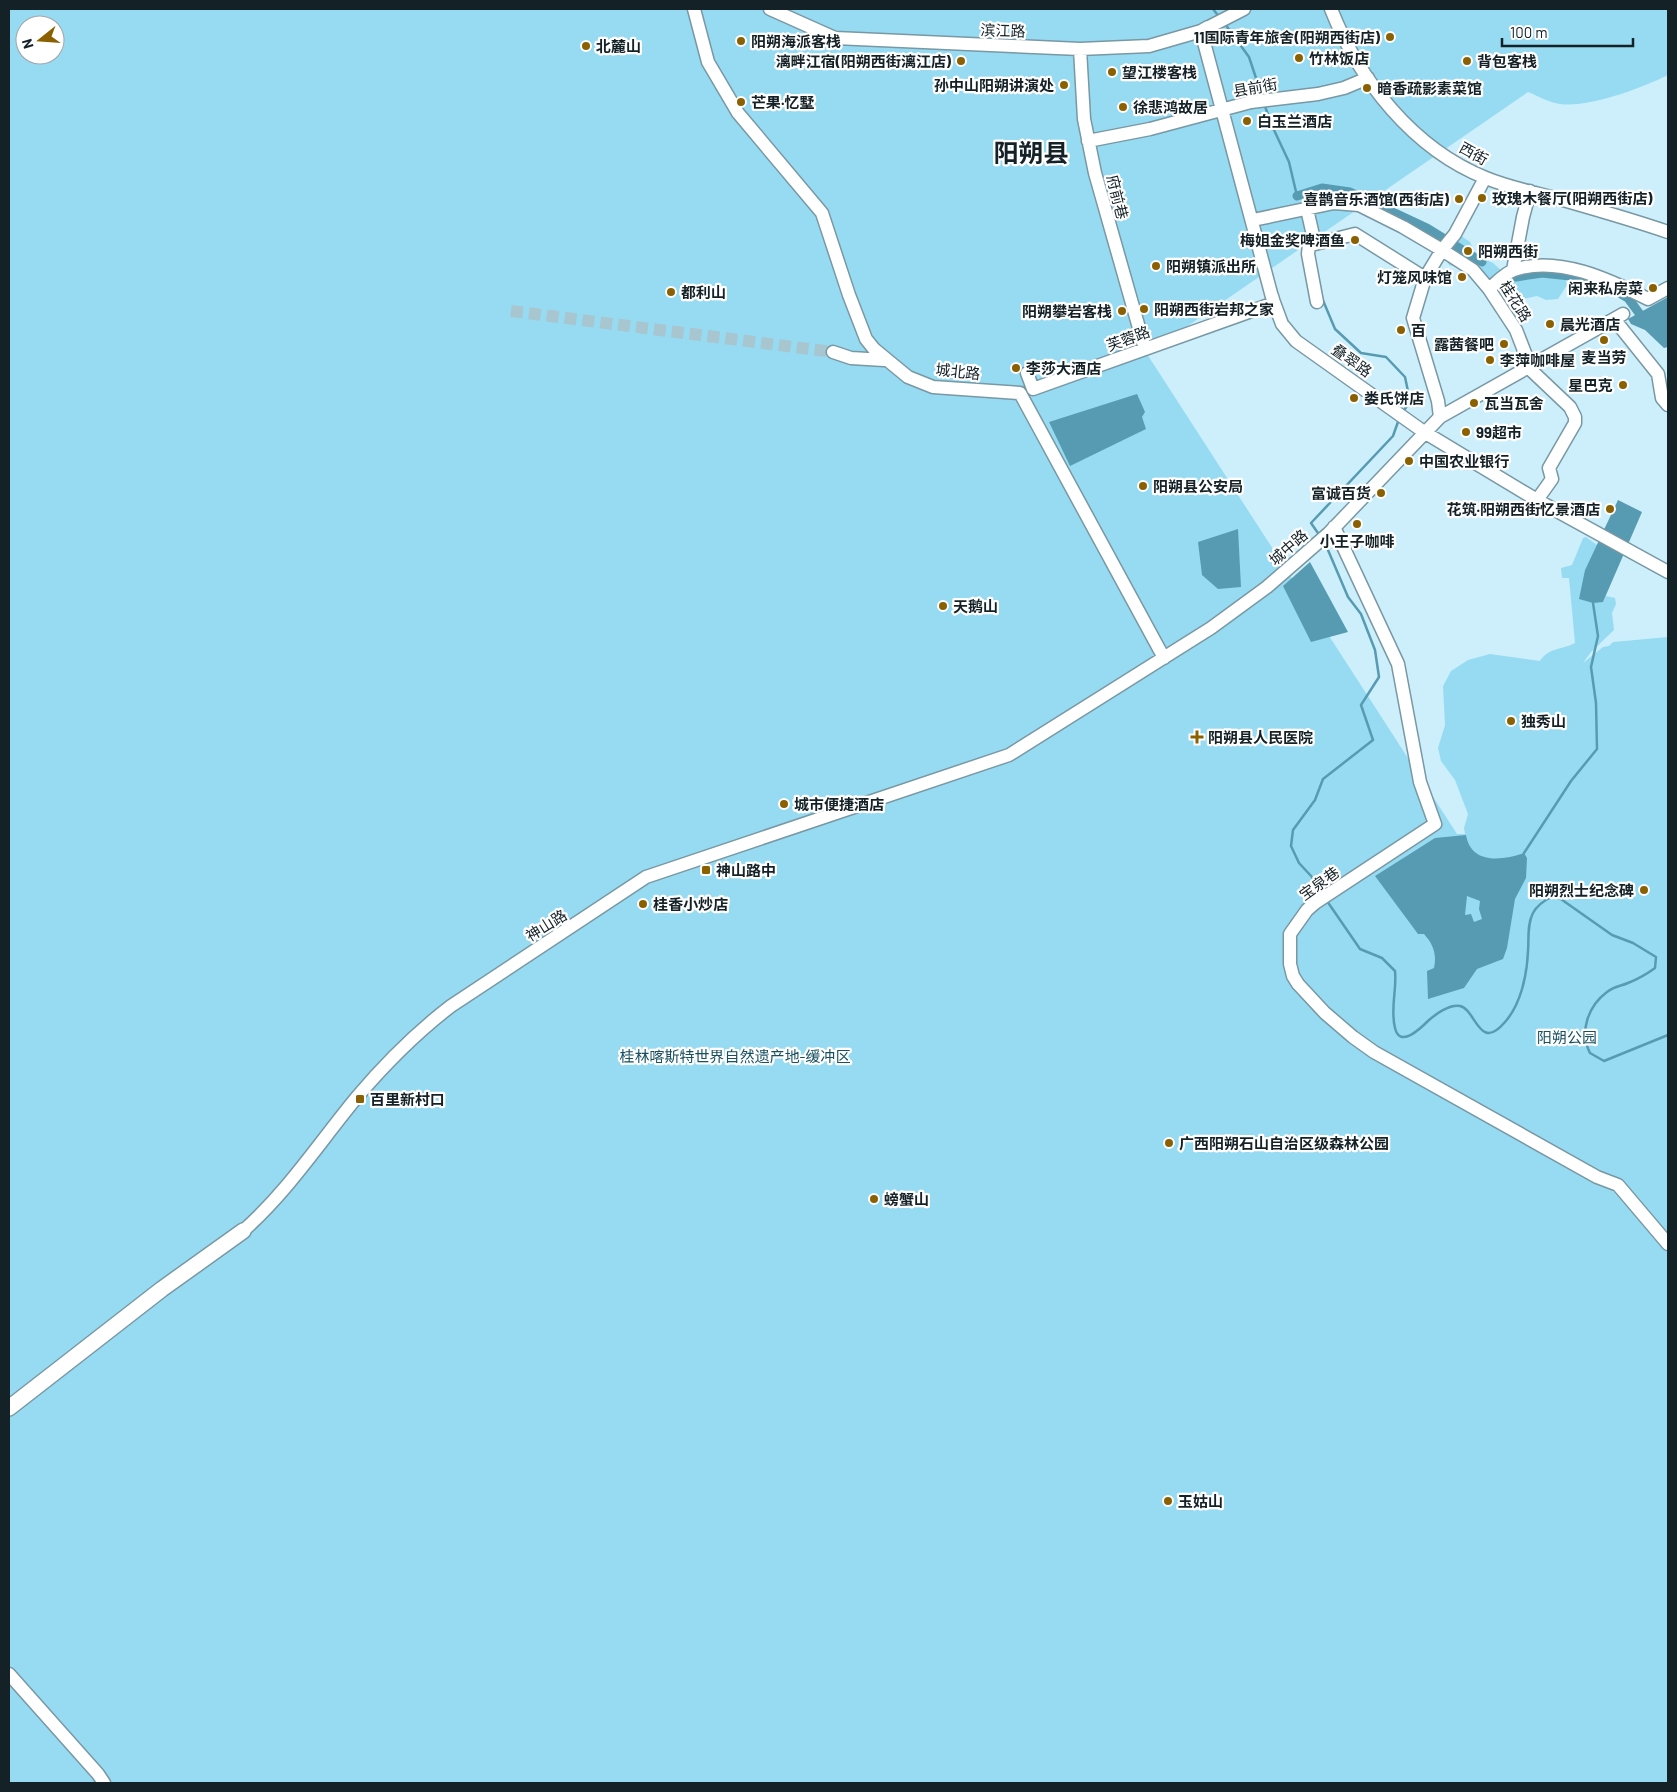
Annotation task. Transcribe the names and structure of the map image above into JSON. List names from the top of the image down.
{
  "streets": {
    "street": [
      "滨江路",
      "县前街",
      "西街",
      "府前巷",
      "桂花路",
      "芙蓉路",
      "叠翠路",
      "城北路",
      "城中路",
      "宝泉巷",
      "神山路"
    ]
  },
  "crossings": [
    ["滨江路", "府前巷"],
    ["滨江路", "叠翠路"],
    ["县前街", "西街"],
    ["县前街", "府前巷"],
    ["县前街", "叠翠路"],
    ["西街", "桂花路"],
    ["府前巷", "芙蓉路"],
    ["桂花路", "叠翠路"],
    ["桂花路", "城中路"],
    ["芙蓉路", "叠翠路"],
    ["芙蓉路", "城北路"],
    ["叠翠路", "城中路"],
    ["城中路", "宝泉巷"],
    ["城中路", "神山路"]
  ],
  "districts": ["阳朔县"],
  "parks": ["阳朔公园", "桂林喀斯特世界自然遗产地-缓冲区"],
  "places": {
    "other": [
      "11国际青年旅舍(阳朔西街店)",
      "阳朔海派客栈",
      "北麓山",
      "竹林饭店",
      "漓畔江宿(阳朔西街漓江店)",
      "背包客栈",
      "望江楼客栈",
      "孙中山阳朔讲演处",
      "暗香疏影素菜馆",
      "芒果·忆墅",
      "徐悲鸿故居",
      "白玉兰酒店",
      "玫瑰木餐厅(阳朔西街店)",
      "喜鹊音乐酒馆(西街店)",
      "梅姐金奖啤酒鱼",
      "阳朔西街",
      "阳朔镇派出所",
      "灯笼风味馆",
      "闲来私房菜",
      "都利山",
      "阳朔西街岩邦之家",
      "阳朔攀岩客栈",
      "晨光酒店",
      "百",
      "麦当劳",
      "露茜餐吧",
      "李萍咖啡屋",
      "李莎大酒店",
      "星巴克",
      "娄氏饼店",
      "瓦当瓦舍",
      "99超市",
      "中国农业银行",
      "阳朔县公安局",
      "富诚百货",
      "花筑·阳朔西街忆景酒店",
      "小王子咖啡",
      "天鹅山",
      "独秀山",
      "城市便捷酒店",
      "阳朔烈士纪念碑",
      "桂香小炒店",
      "广西阳朔石山自治区级森林公园",
      "螃蟹山",
      "玉姑山"
    ],
    "health": ["阳朔县人民医院"],
    "transit": ["神山路中", "百里新村口"]
  },
  "scale_bar": "100 m",
  "north": "left"
}
